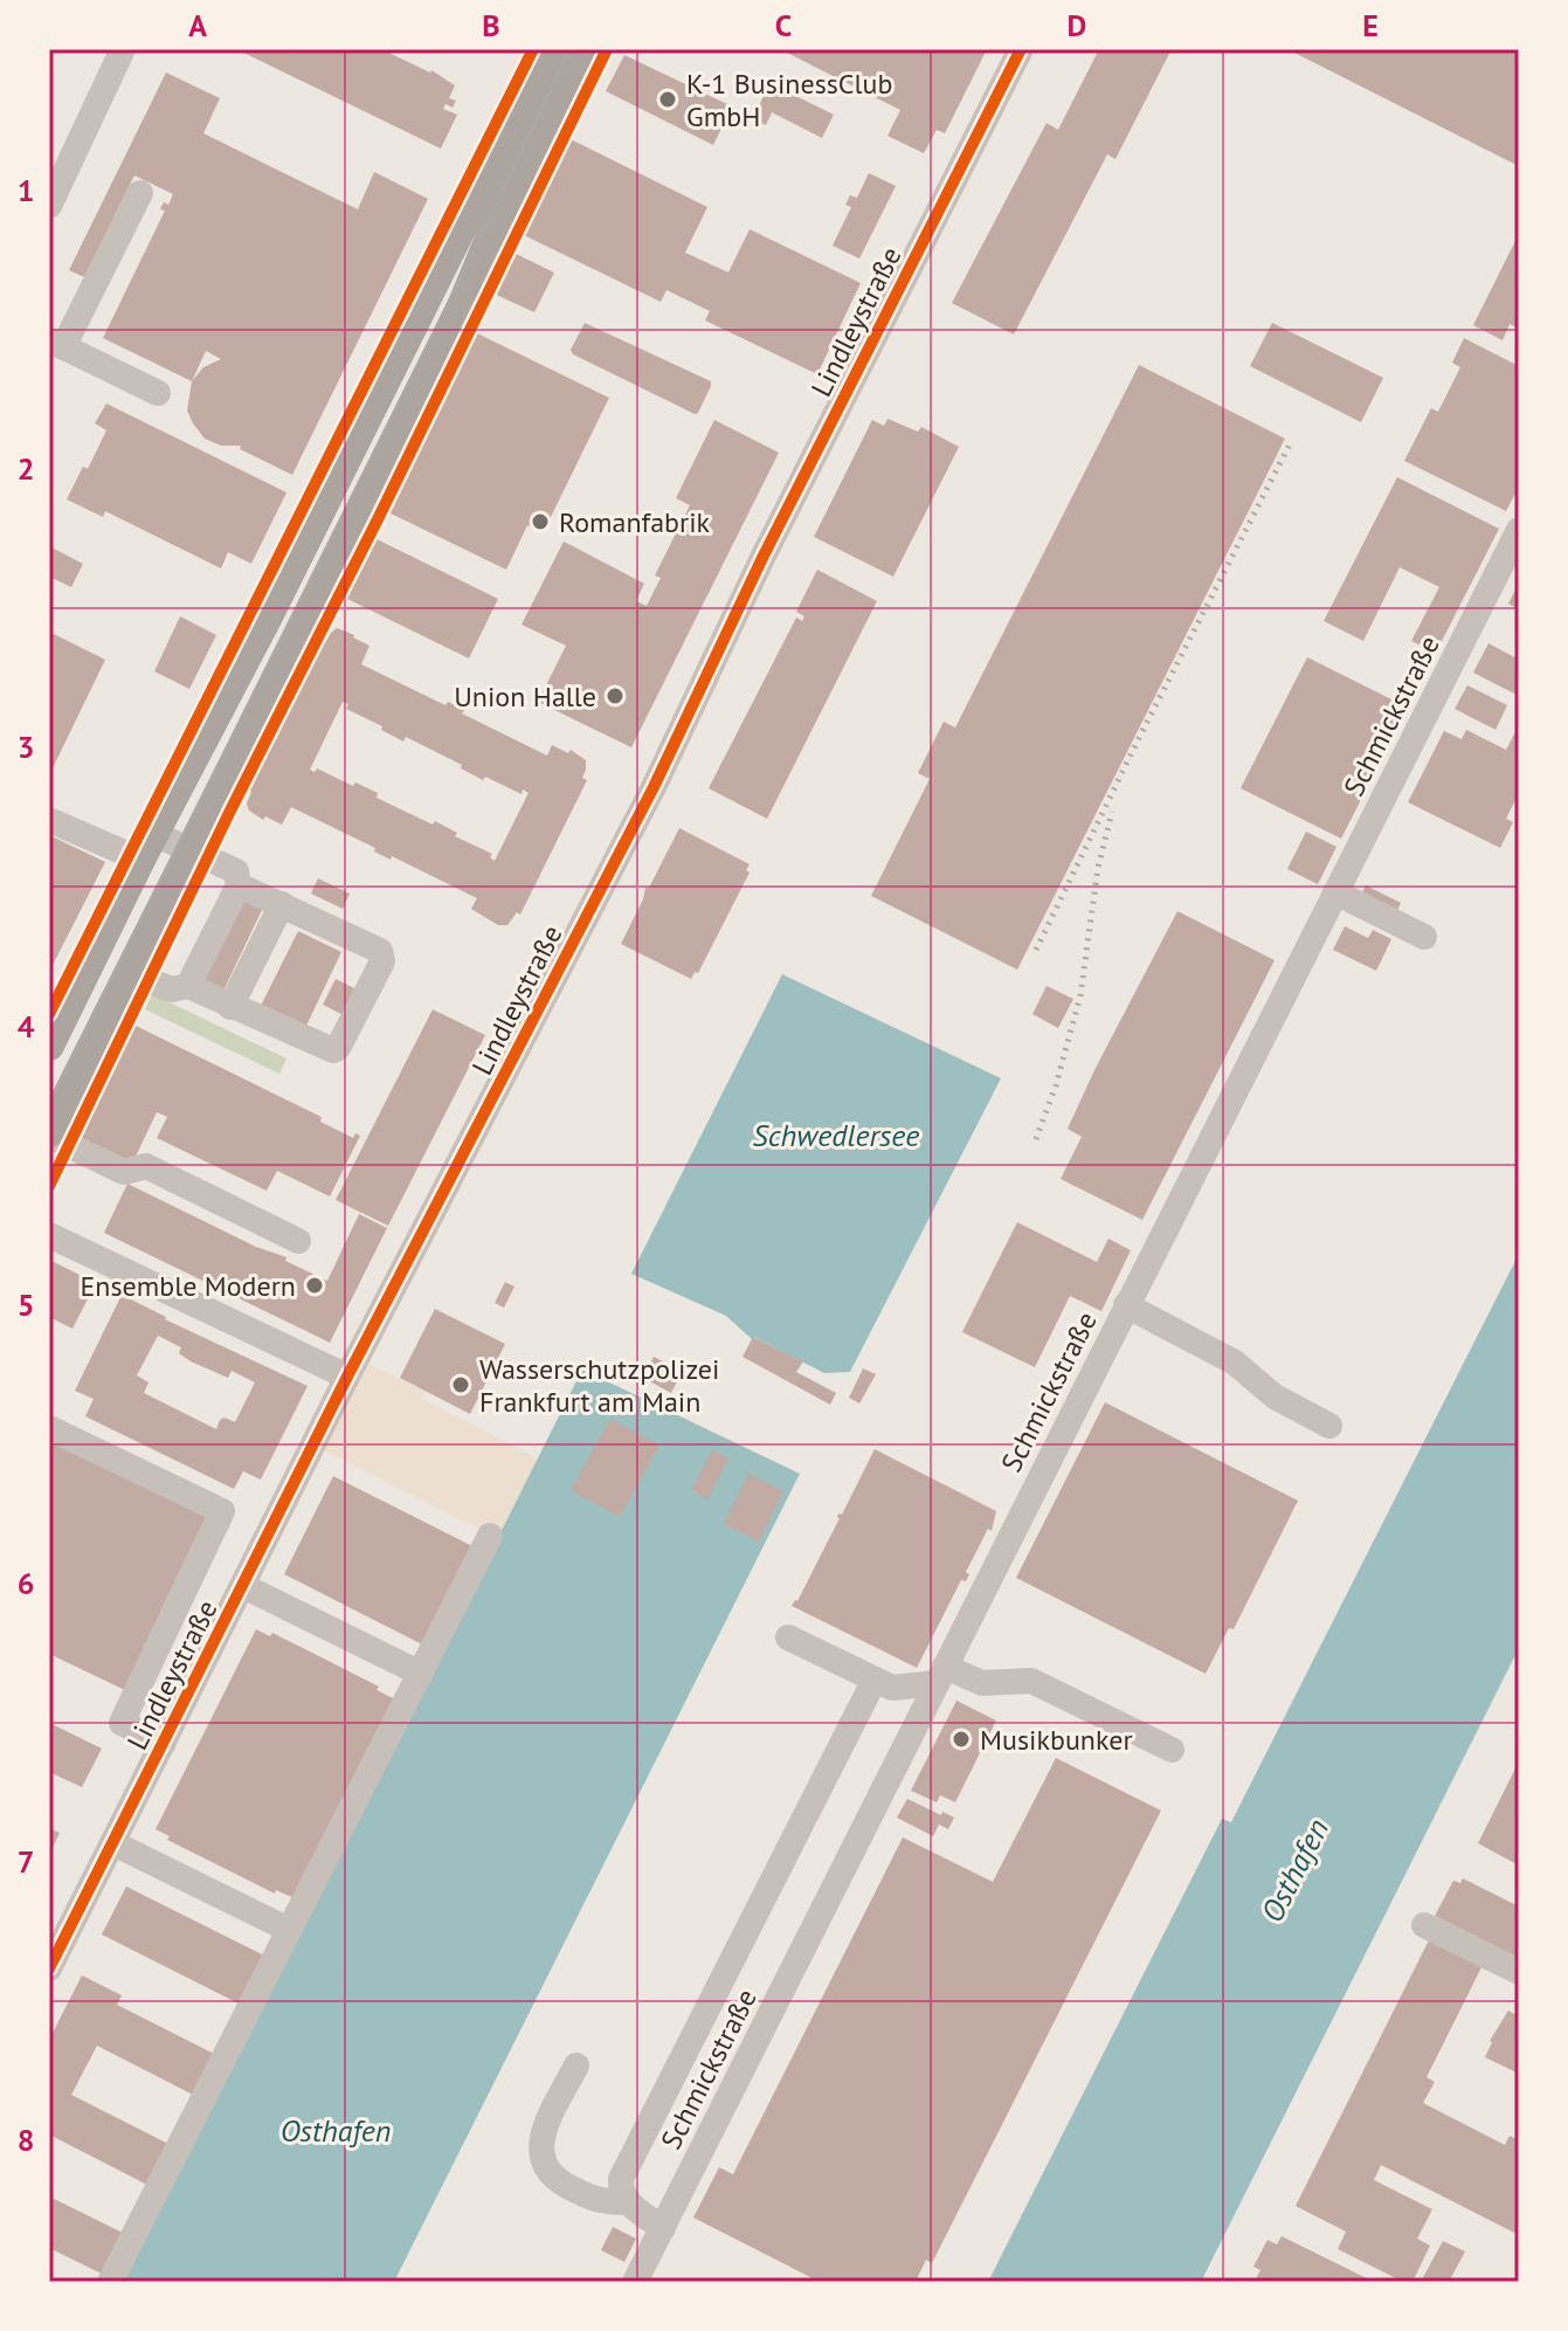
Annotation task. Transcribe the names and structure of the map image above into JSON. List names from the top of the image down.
{
  "streets": {
    "street": ["Lindleystraße", "Schmickstraße"]
  },
  "water": ["Schwedlersee", "Osthafen"],
  "places": [
    "K-1 BusinessClub GmbH",
    "Romanfabrik",
    "Union Halle",
    "Ensemble Modern",
    "Wasserschutzpolizei Frankfurt am Main",
    "Musikbunker"
  ],
  "grid": {
    "columns": [
      "A",
      "B",
      "C",
      "D",
      "E"
    ],
    "rows": [
      "1",
      "2",
      "3",
      "4",
      "5",
      "6",
      "7",
      "8"
    ]
  }
}
